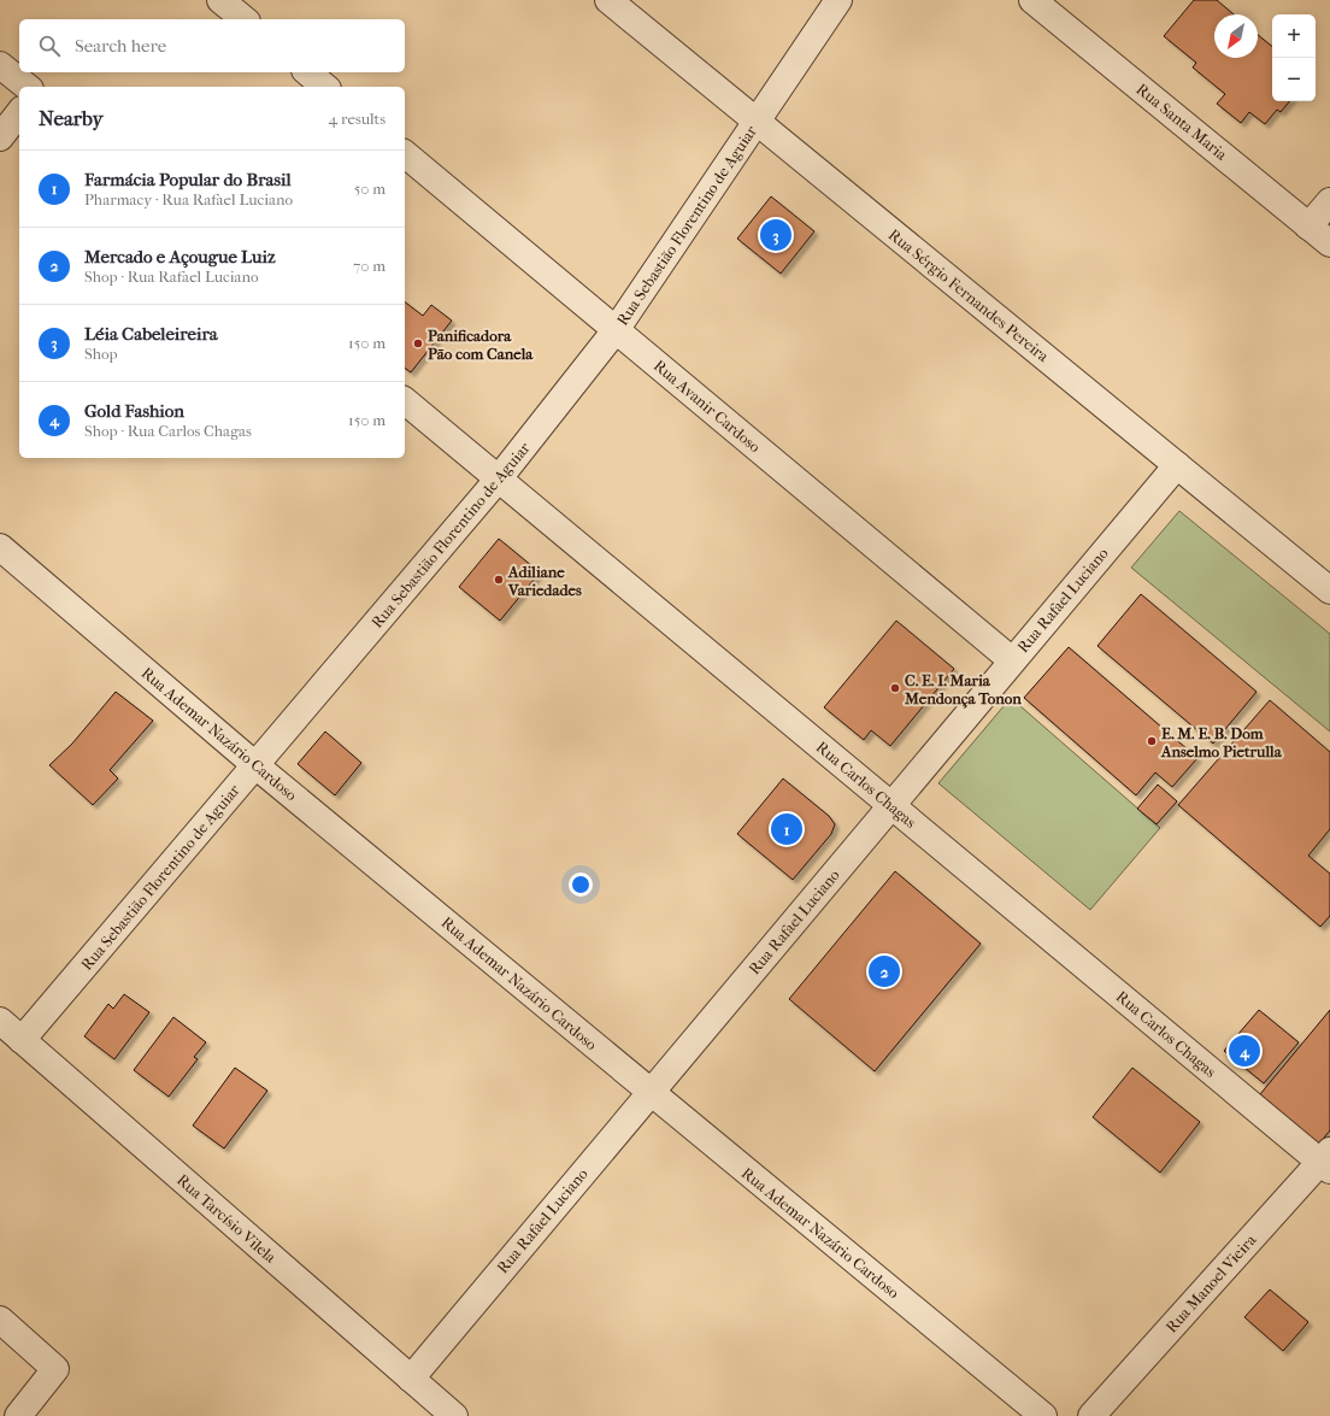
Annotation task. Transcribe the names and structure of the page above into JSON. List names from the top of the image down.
{
  "streets": {
    "street": [
      "Rua Santa Maria",
      "Rua Sebastião Florentino de Aguiar",
      "Rua Sérgio Fernandes Pereira",
      "Rua Avanir Cardoso",
      "Rua Rafael Luciano",
      "Rua Ademar Nazário Cardoso",
      "Rua Carlos Chagas",
      "Rua Tarcísio Vilela",
      "Rua Manoel Vieira"
    ]
  },
  "crossings": [
    ["Rua Sebastião Florentino de Aguiar", "Rua Sérgio Fernandes Pereira"],
    ["Rua Sebastião Florentino de Aguiar", "Rua Avanir Cardoso"],
    ["Rua Sebastião Florentino de Aguiar", "Rua Ademar Nazário Cardoso"],
    ["Rua Sebastião Florentino de Aguiar", "Rua Carlos Chagas"],
    ["Rua Sebastião Florentino de Aguiar", "Rua Tarcísio Vilela"],
    ["Rua Sérgio Fernandes Pereira", "Rua Rafael Luciano"],
    ["Rua Avanir Cardoso", "Rua Rafael Luciano"],
    ["Rua Rafael Luciano", "Rua Ademar Nazário Cardoso"],
    ["Rua Rafael Luciano", "Rua Carlos Chagas"],
    ["Rua Rafael Luciano", "Rua Tarcísio Vilela"],
    ["Rua Carlos Chagas", "Rua Manoel Vieira"]
  ],
  "places": [
    "Panificadora Pão com Canela",
    "Adiliane Variedades",
    "C. E. I. Maria Mendonça Tonon",
    "E. M. E. B. Dom Anselmo Pietrulla"
  ],
  "north": "bottom left",
  "page": {
    "map_buttons": ["+", "−"],
    "search": "Search here",
    "heading": ["Nearby", "4 results"],
    "list": [
      {
        "mark": "1",
        "name": "Farmácia Popular do Brasil",
        "note": "Pharmacy · Rua Rafael Luciano",
        "value": "50 m"
      },
      {
        "mark": "2",
        "name": "Mercado e Açougue Luiz",
        "note": "Shop · Rua Rafael Luciano",
        "value": "70 m"
      },
      {
        "mark": "3",
        "name": "Léia Cabeleireira",
        "note": "Shop",
        "value": "150 m"
      },
      {
        "mark": "4",
        "name": "Gold Fashion",
        "note": "Shop · Rua Carlos Chagas",
        "value": "150 m"
      }
    ],
    "pins": [
      "3",
      "1",
      "2",
      "4"
    ]
  }
}
